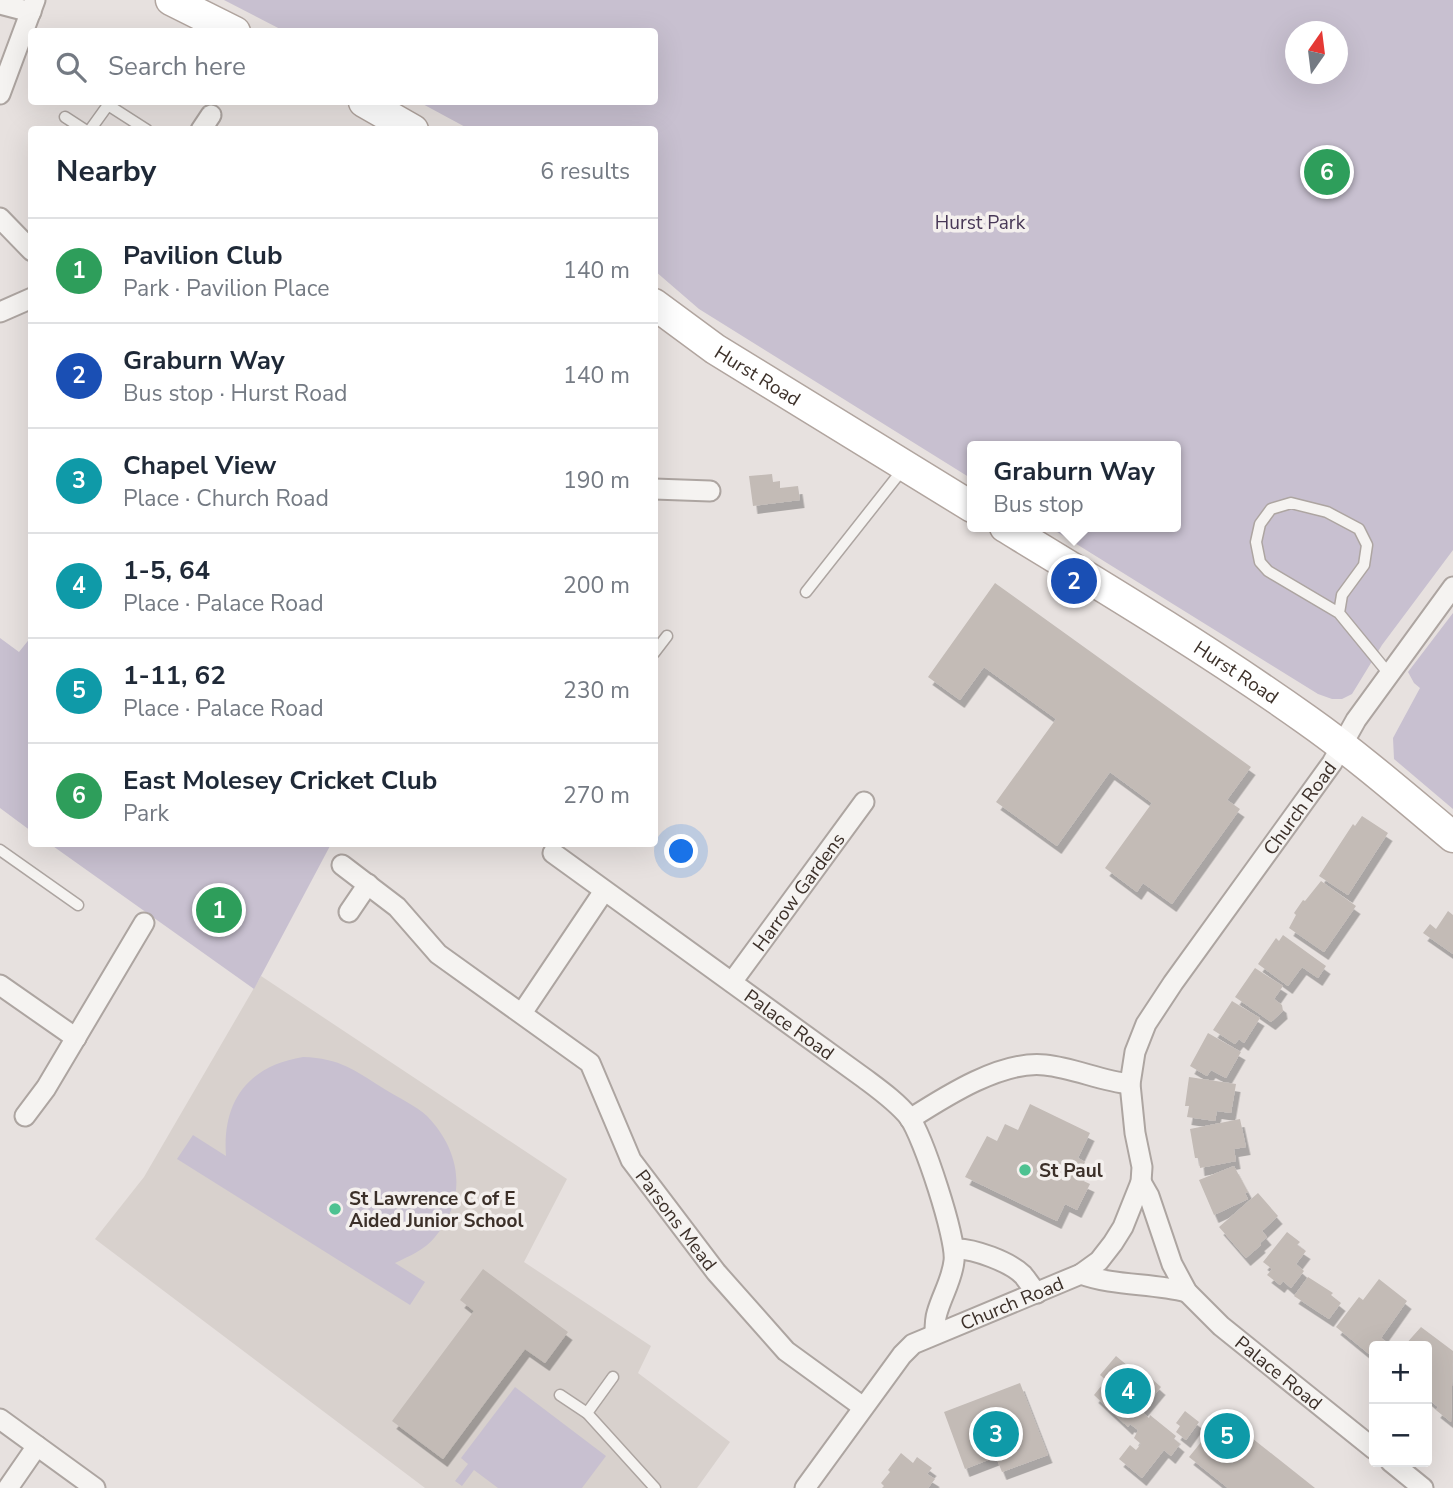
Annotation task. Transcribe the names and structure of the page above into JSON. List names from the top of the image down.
{
  "streets": {
    "main road": ["Hurst Road"],
    "street": [
      "Church Road",
      "Harrow Gardens",
      "Palace Road",
      "Parsons Mead"
    ]
  },
  "crossings": [
    ["Hurst Road", "Church Road"],
    ["Church Road", "Palace Road"],
    ["Church Road", "Parsons Mead"],
    ["Harrow Gardens", "Palace Road"]
  ],
  "parks": ["Hurst Park"],
  "places": ["St Paul", "St Lawrence C of E Aided Junior School"],
  "north": "top",
  "page": {
    "search": "Search here",
    "heading": ["Nearby", "6 results"],
    "pins": [
      "6",
      "2",
      "1",
      "4",
      "3",
      "5"
    ],
    "list": [
      {
        "mark": "1",
        "name": "Pavilion Club",
        "note": "Park · Pavilion Place",
        "value": "140 m"
      },
      {
        "mark": "2",
        "name": "Graburn Way",
        "note": "Bus stop · Hurst Road",
        "value": "140 m"
      },
      {
        "mark": "3",
        "name": "Chapel View",
        "note": "Place · Church Road",
        "value": "190 m"
      },
      {
        "mark": "4",
        "name": "1-5, 64",
        "note": "Place · Palace Road",
        "value": "200 m"
      },
      {
        "mark": "5",
        "name": "1-11, 62",
        "note": "Place · Palace Road",
        "value": "230 m"
      },
      {
        "mark": "6",
        "name": "East Molesey Cricket Club",
        "note": "Park",
        "value": "270 m"
      }
    ],
    "popup": ["Graburn Way", "Bus stop"],
    "map_buttons": ["+", "−"]
  }
}
